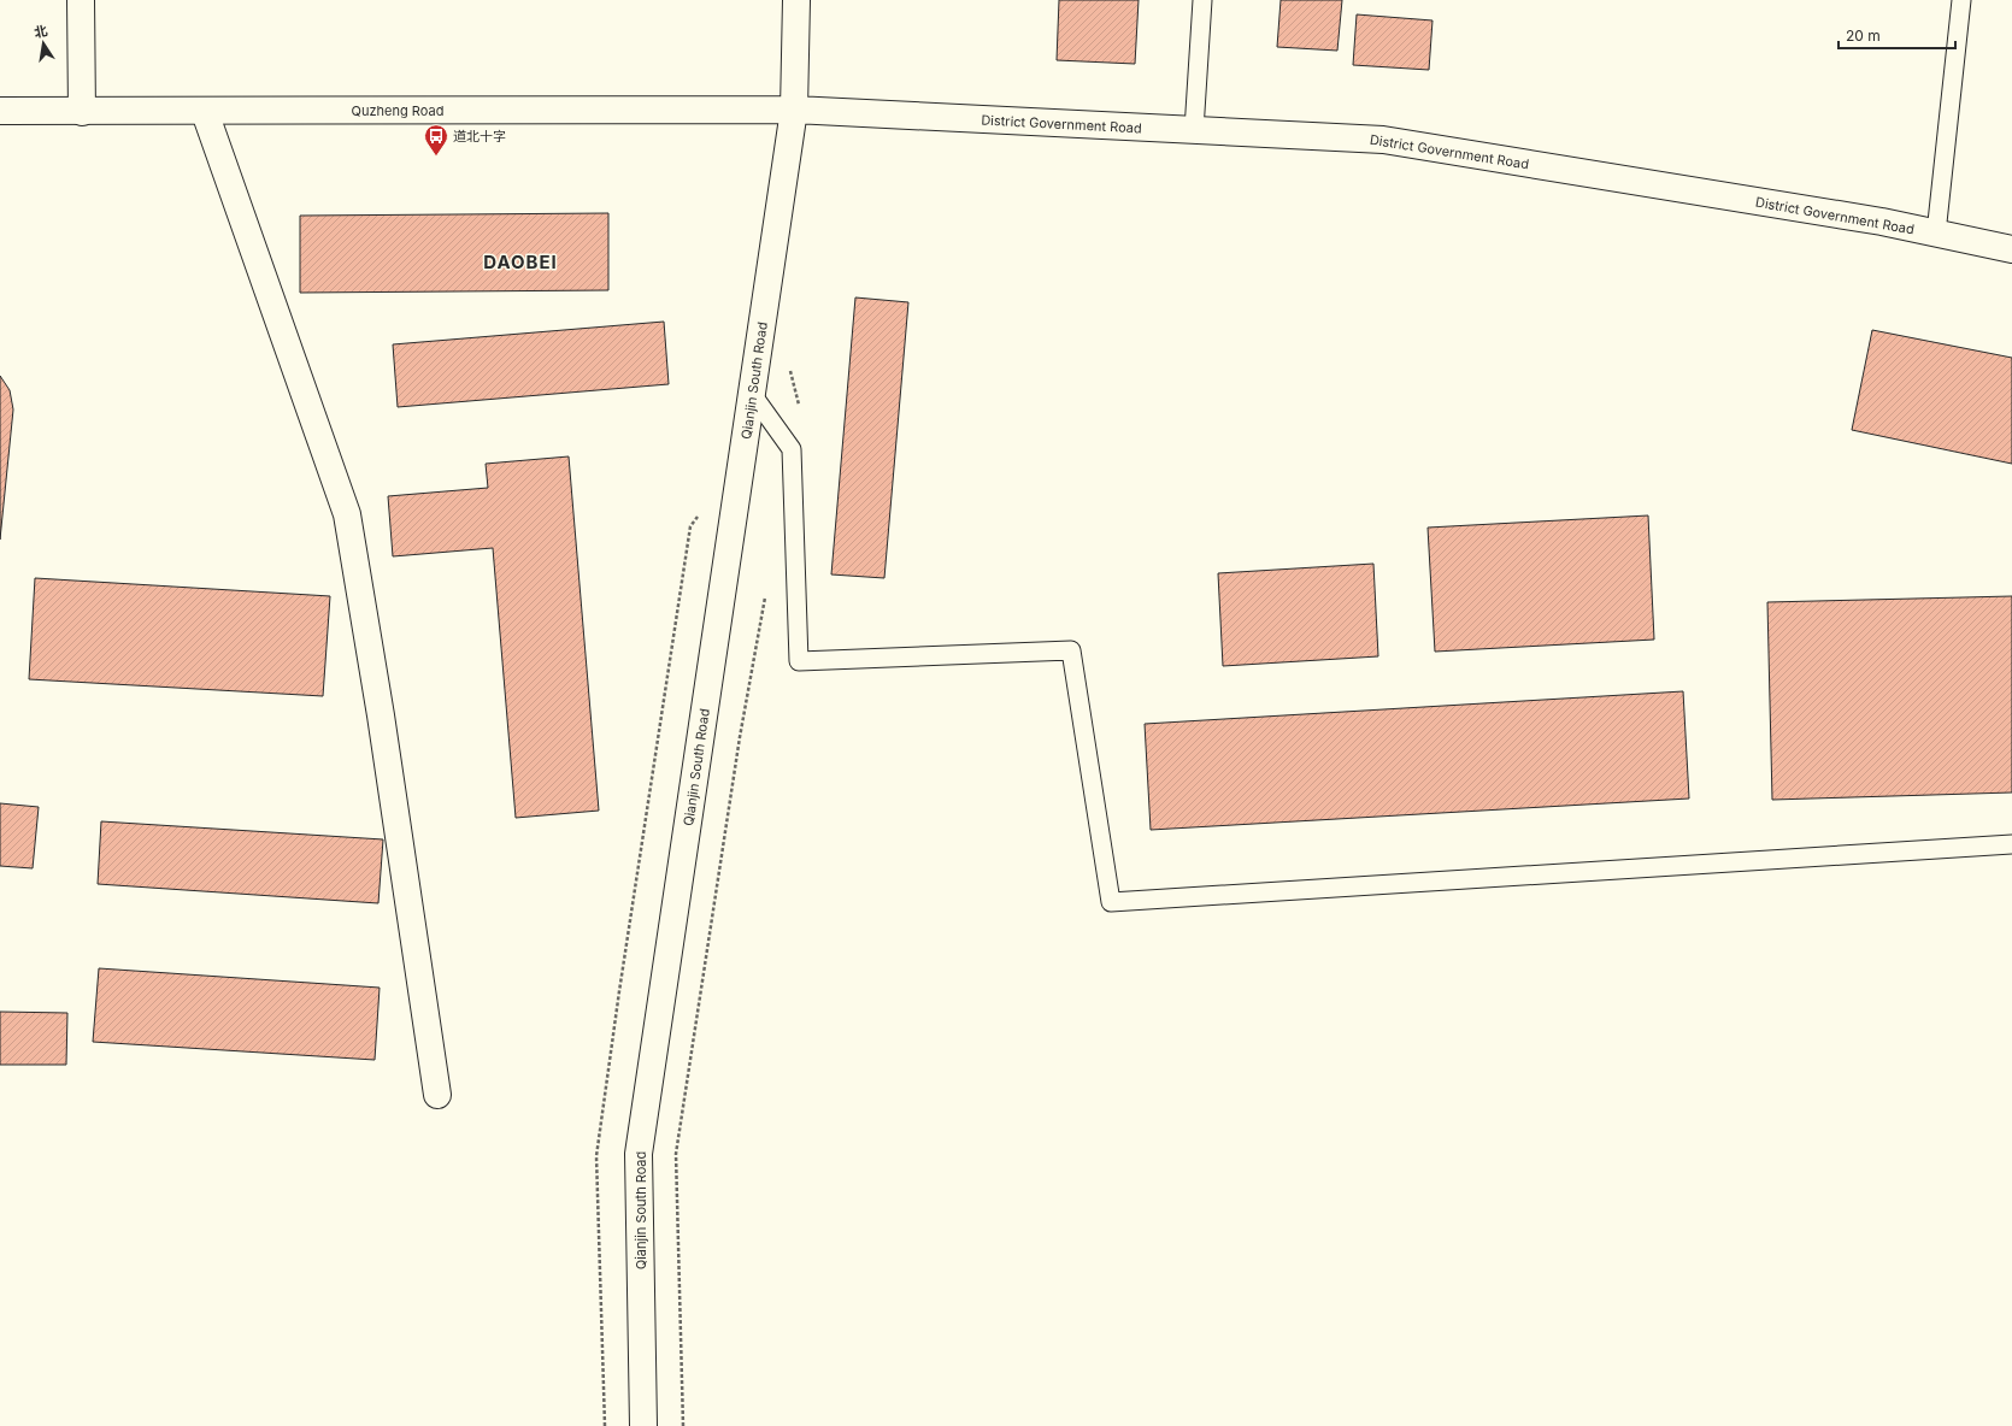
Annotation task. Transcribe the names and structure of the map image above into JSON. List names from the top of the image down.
{
  "streets": {
    "main road": ["Quzheng Road", "District Government Road", "Qianjin South Road"]
  },
  "crossings": [
    ["Quzheng Road", "District Government Road"],
    ["Quzheng Road", "Qianjin South Road"],
    ["District Government Road", "Qianjin South Road"]
  ],
  "districts": ["DAOBEI"],
  "places": {
    "bus stop": ["道北十字"]
  },
  "scale_bar": "20 m",
  "north": "top"
}
